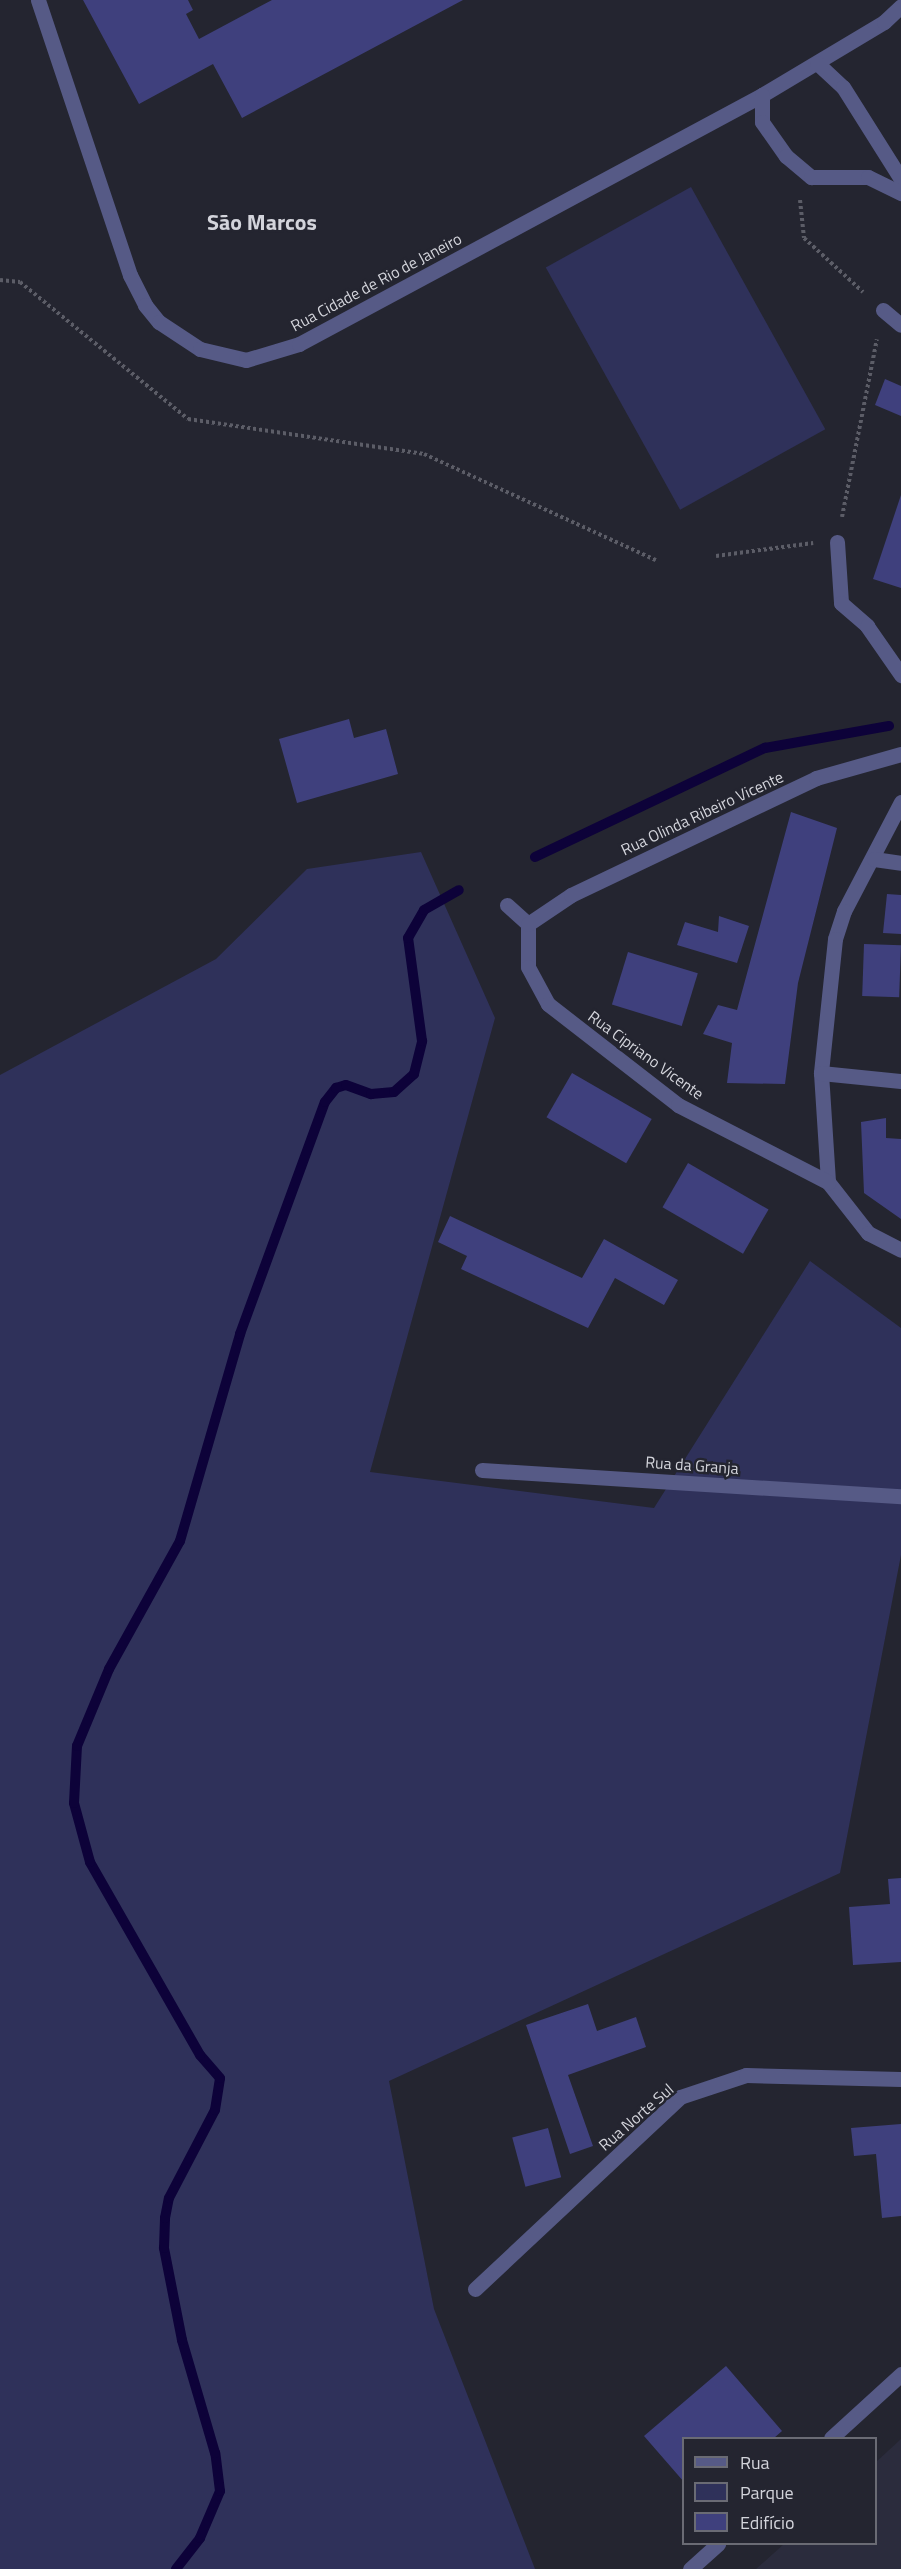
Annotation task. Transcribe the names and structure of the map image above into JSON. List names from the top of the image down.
{
  "streets": {
    "street": [
      "Rua Cidade de Rio de Janeiro",
      "Rua Olinda Ribeiro Vicente",
      "Rua Cipriano Vicente",
      "Rua da Granja",
      "Rua Norte Sul"
    ]
  },
  "crossings": [
    ["Rua Olinda Ribeiro Vicente", "Rua Cipriano Vicente"]
  ],
  "districts": ["São Marcos"],
  "legend": ["Rua", "Parque", "Edifício"]
}
